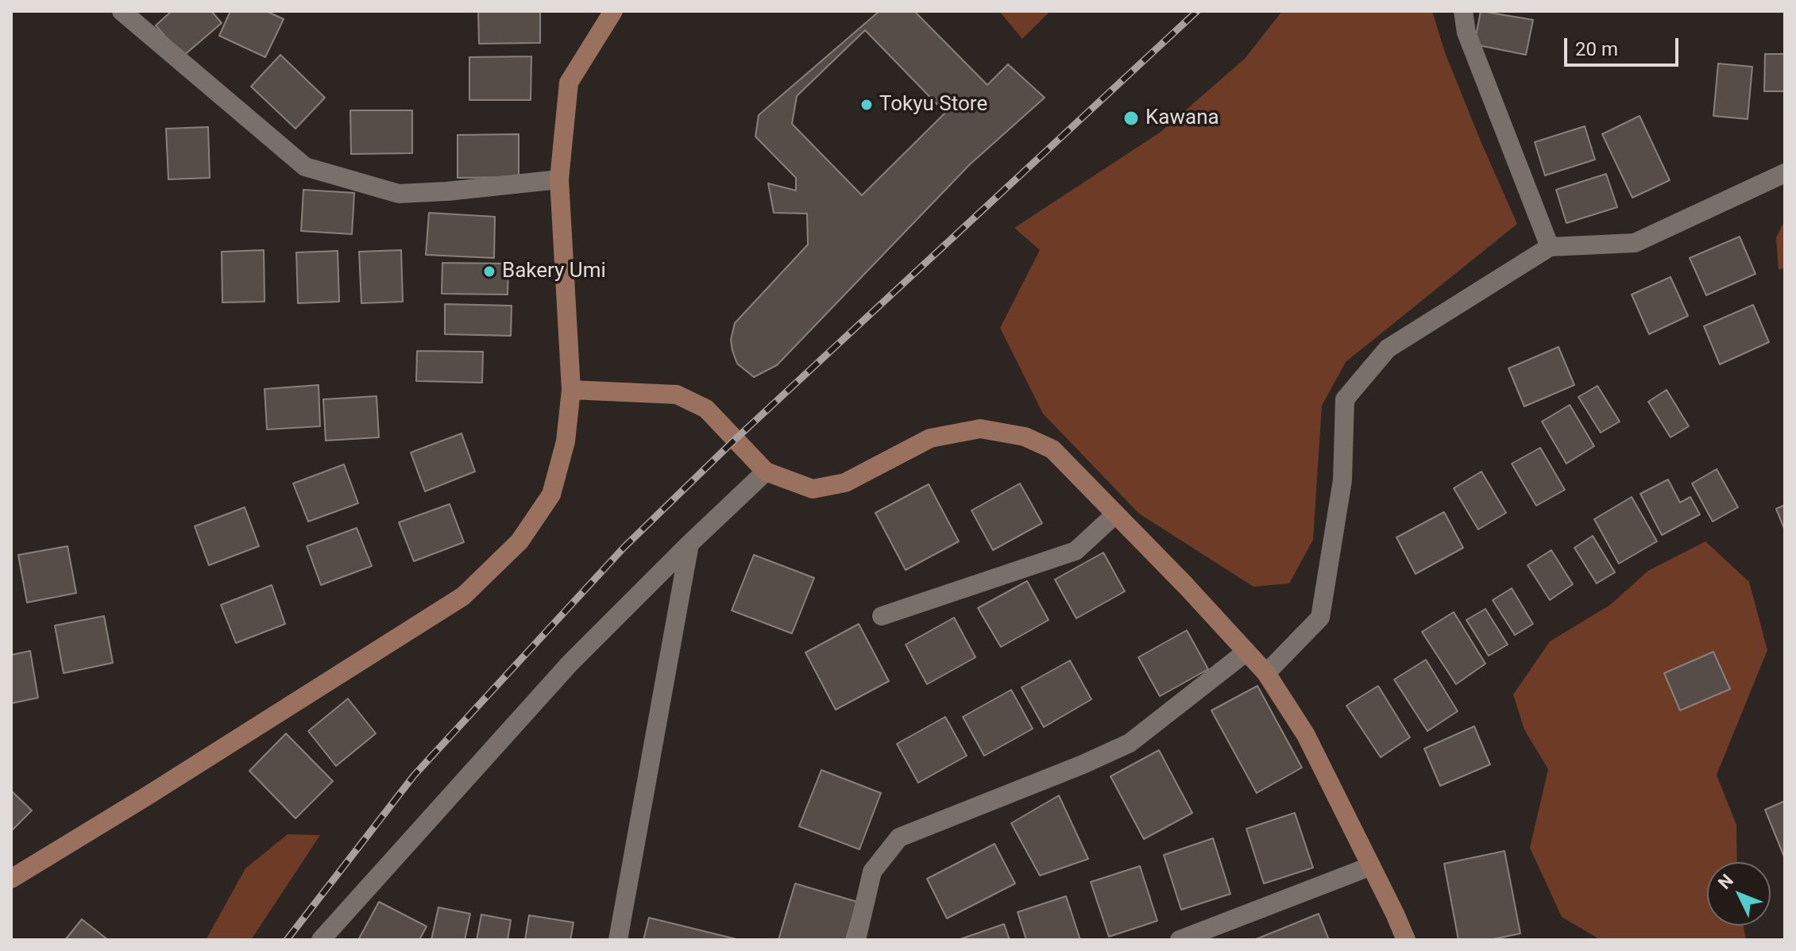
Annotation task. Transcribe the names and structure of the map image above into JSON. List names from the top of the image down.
{
  "places": ["Tokyu Store", "Kawana", "Bakery Umi"],
  "scale_bar": "20 m",
  "north": "top left"
}
